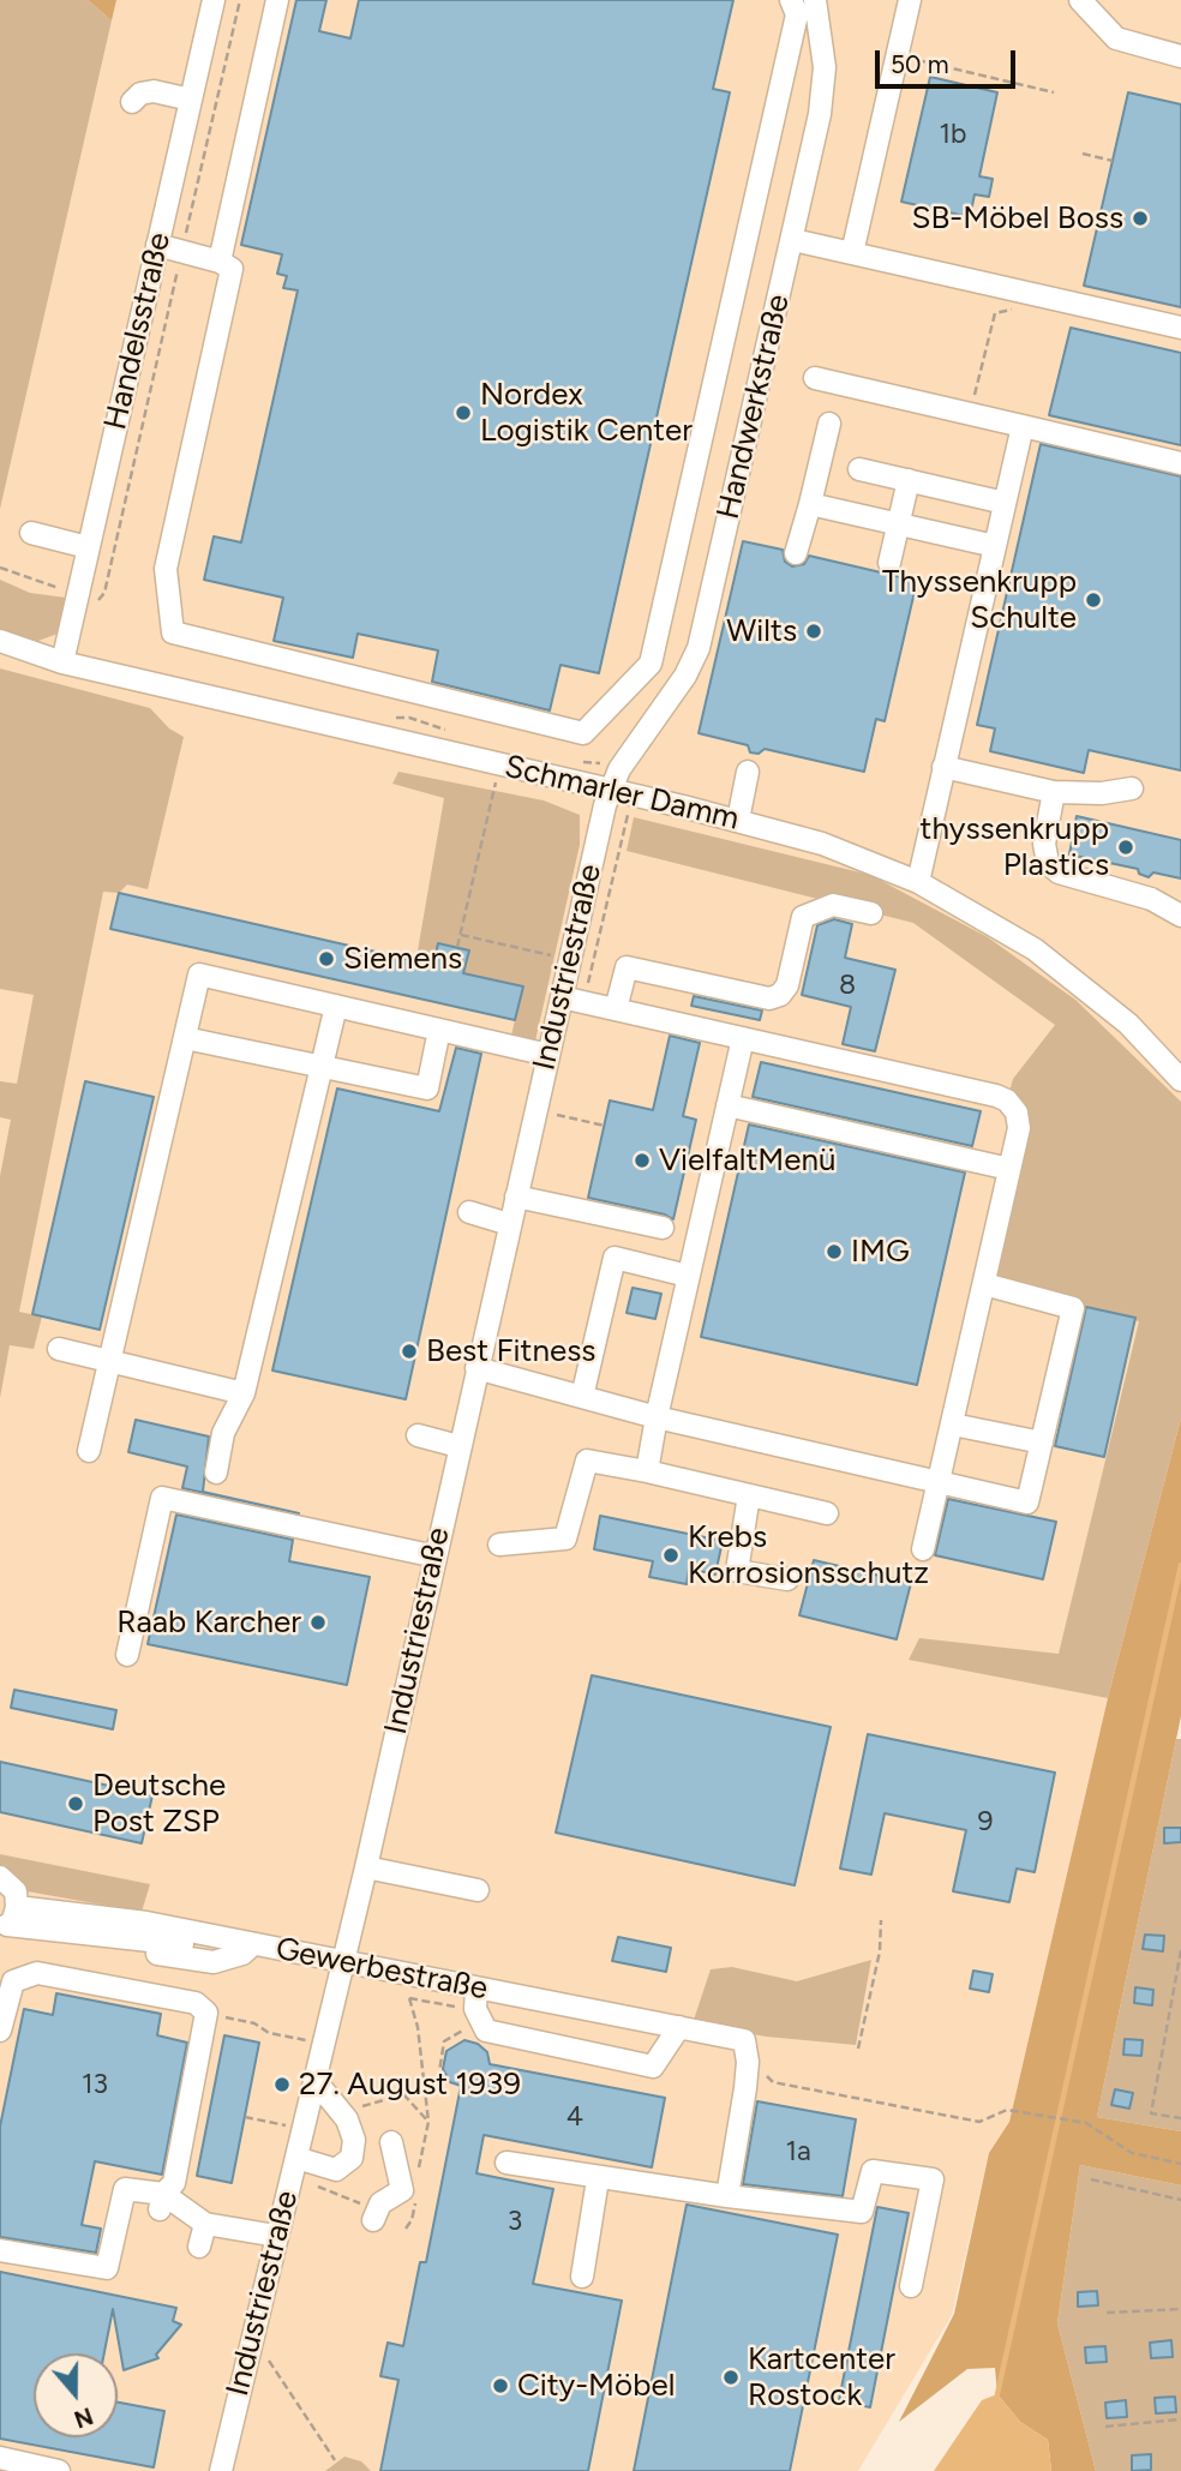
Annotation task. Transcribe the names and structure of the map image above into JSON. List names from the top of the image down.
{
  "streets": {
    "street": [
      "Handelsstraße",
      "Handwerkstraße",
      "Schmarler Damm",
      "Industriestraße",
      "Gewerbestraße"
    ]
  },
  "crossings": [
    ["Handelsstraße", "Schmarler Damm"],
    ["Handwerkstraße", "Schmarler Damm"],
    ["Handwerkstraße", "Industriestraße"],
    ["Schmarler Damm", "Industriestraße"],
    ["Industriestraße", "Gewerbestraße"]
  ],
  "places": [
    "SB-Möbel Boss",
    "Nordex Logistik Center",
    "Thyssenkrupp Schulte",
    "Wilts",
    "thyssenkrupp Plastics",
    "Siemens",
    "VielfaltMenü",
    "IMG",
    "Best Fitness",
    "Krebs Korrosionsschutz",
    "Raab Karcher",
    "Deutsche Post ZSP",
    "27. August 1939",
    "Kartcenter Rostock",
    "City-Möbel"
  ],
  "house_numbers": [
    "1b",
    "8",
    "9",
    "13",
    "4",
    "1a",
    "3"
  ],
  "scale_bar": "50 m",
  "north": "bottom"
}
